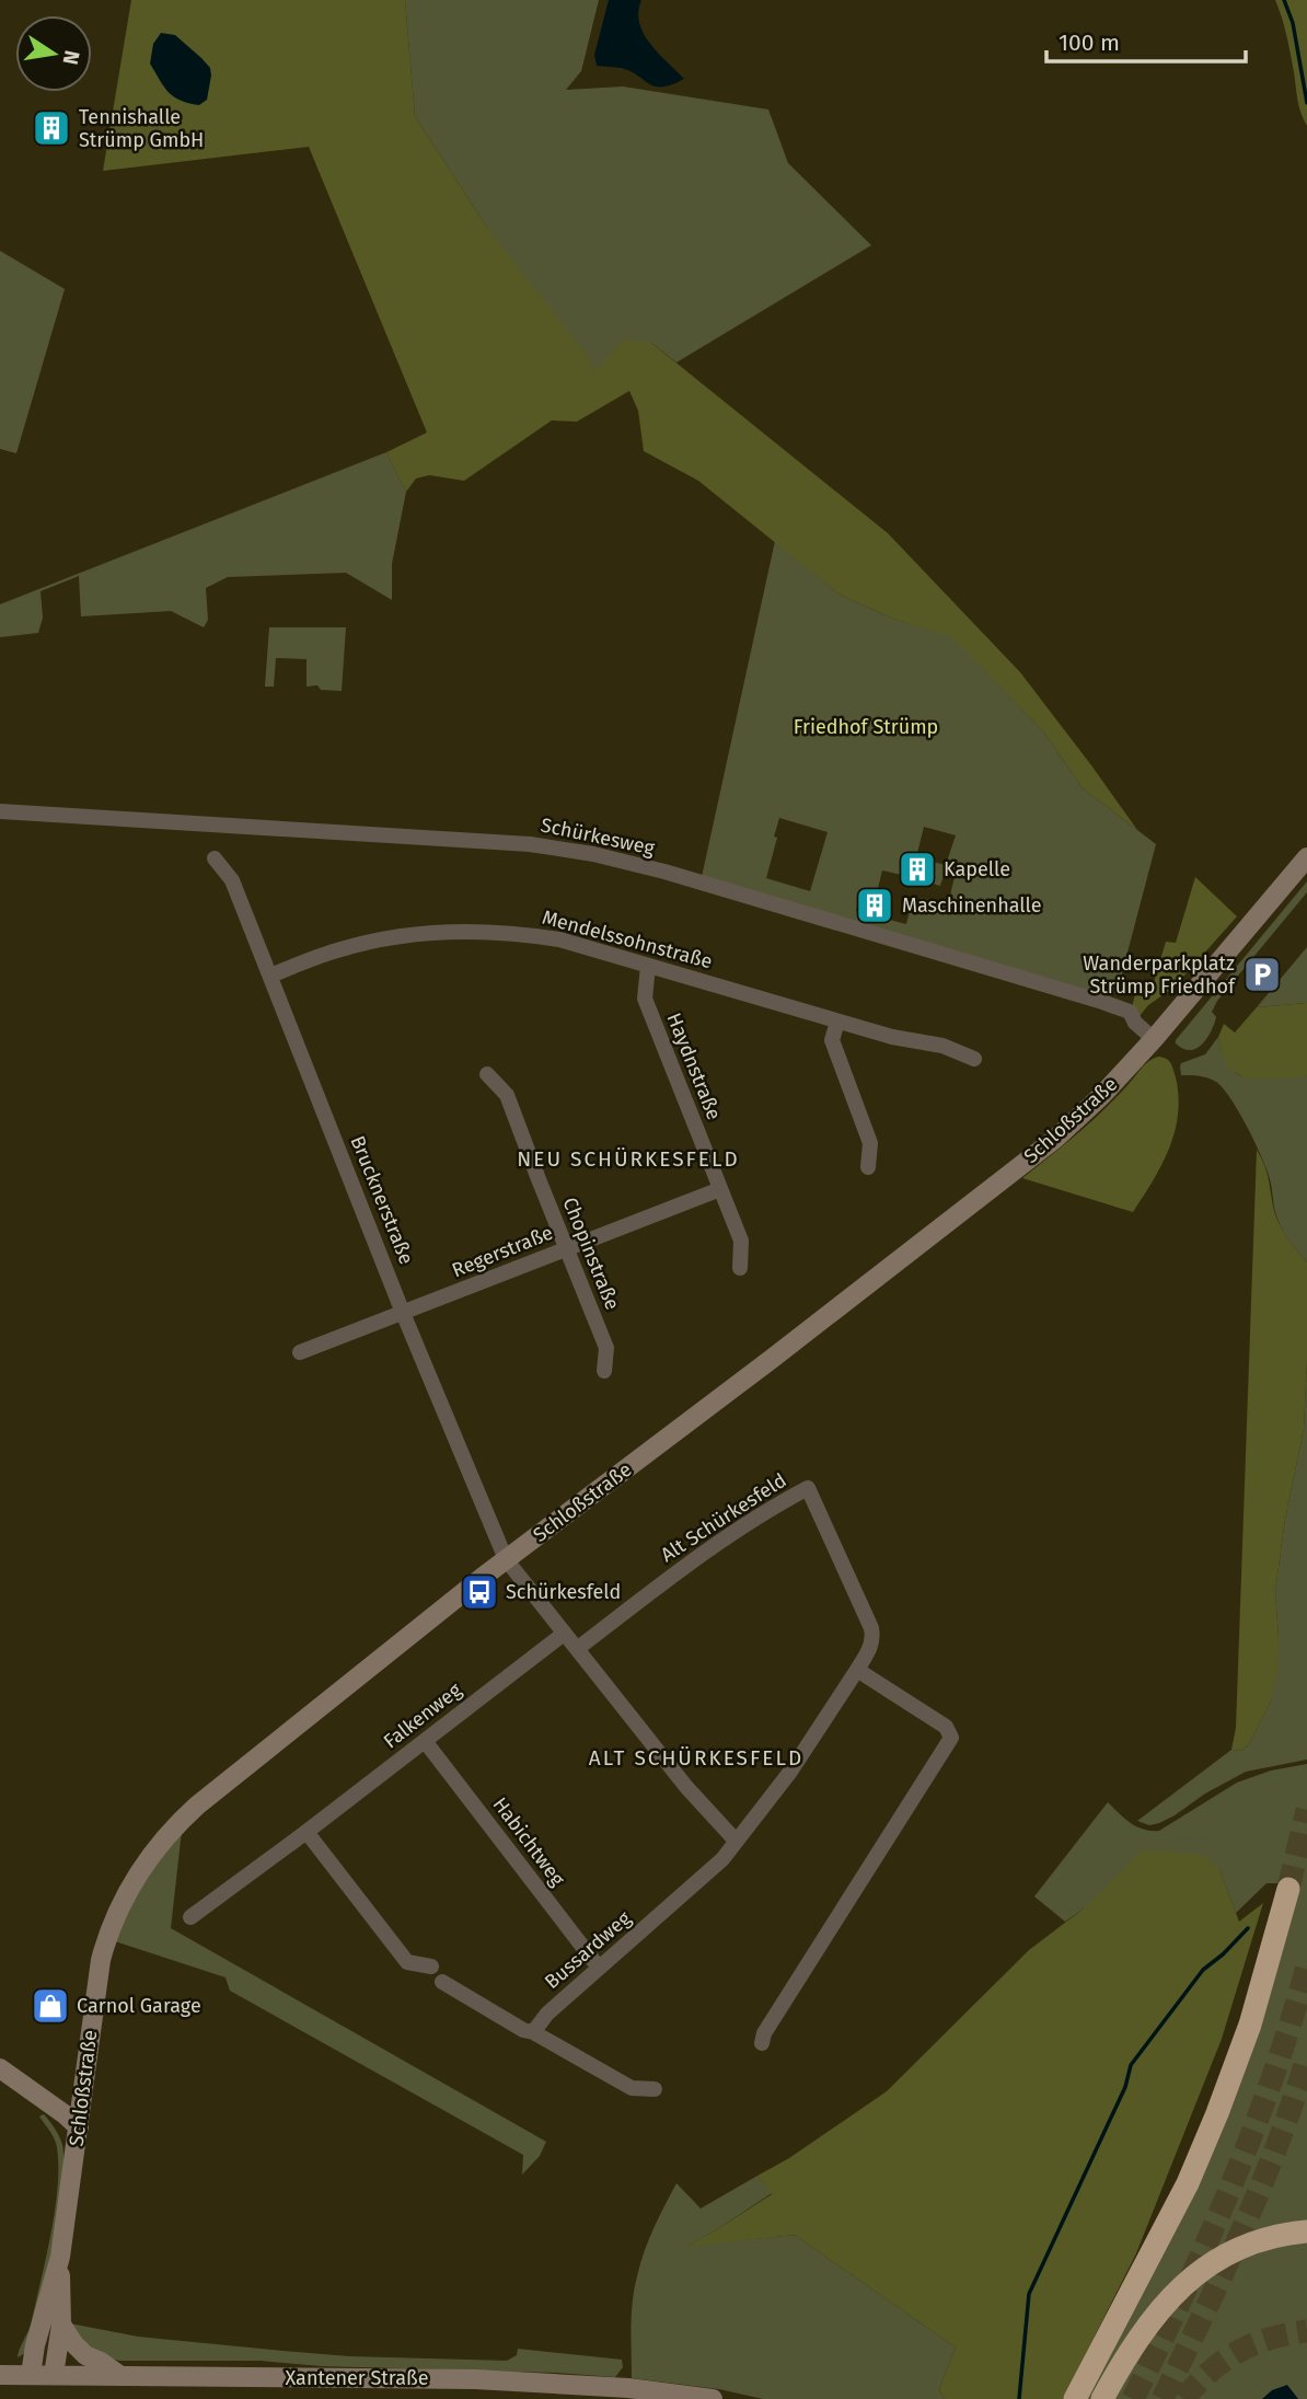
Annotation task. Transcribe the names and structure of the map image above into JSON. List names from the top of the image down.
{
  "streets": {
    "main road": ["Schloßstraße", "Xantener Straße"],
    "street": [
      "Schürkesweg",
      "Mendelssohnstraße",
      "Haydnstraße",
      "Brucknerstraße",
      "Regerstraße",
      "Chopinstraße",
      "Alt Schürkesfeld",
      "Falkenweg",
      "Habichtweg",
      "Bussardweg"
    ]
  },
  "crossings": [
    ["Schürkesweg", "Schloßstraße"],
    ["Mendelssohnstraße", "Haydnstraße"],
    ["Mendelssohnstraße", "Brucknerstraße"],
    ["Haydnstraße", "Regerstraße"],
    ["Schloßstraße", "Brucknerstraße"],
    ["Schloßstraße", "Xantener Straße"],
    ["Brucknerstraße", "Regerstraße"],
    ["Regerstraße", "Chopinstraße"],
    ["Alt Schürkesfeld", "Bussardweg"],
    ["Falkenweg", "Habichtweg"],
    ["Habichtweg", "Bussardweg"]
  ],
  "districts": ["NEU SCHÜRKESFELD", "ALT SCHÜRKESFELD"],
  "parks": ["Friedhof Strümp"],
  "places": {
    "building": ["Tennishalle Strümp GmbH", "Kapelle", "Maschinenhalle"],
    "parking": ["Wanderparkplatz Strümp Friedhof"],
    "bus stop": ["Schürkesfeld"],
    "shop": ["Carnol Garage"]
  },
  "scale_bar": "100 m",
  "north": "right"
}
